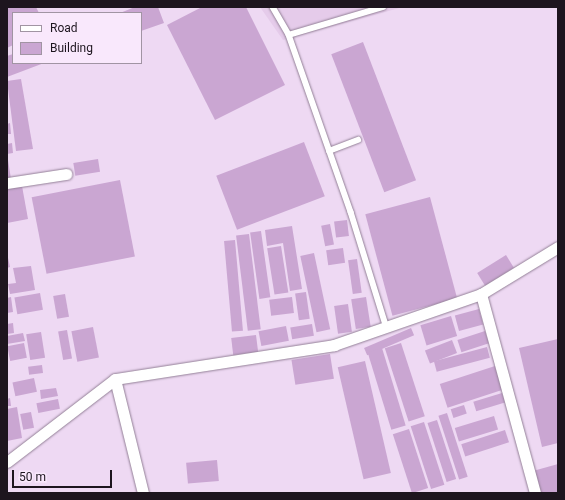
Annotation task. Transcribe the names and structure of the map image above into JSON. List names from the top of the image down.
{
  "legend": ["Road", "Building"],
  "scale_bar": "50 m"
}
